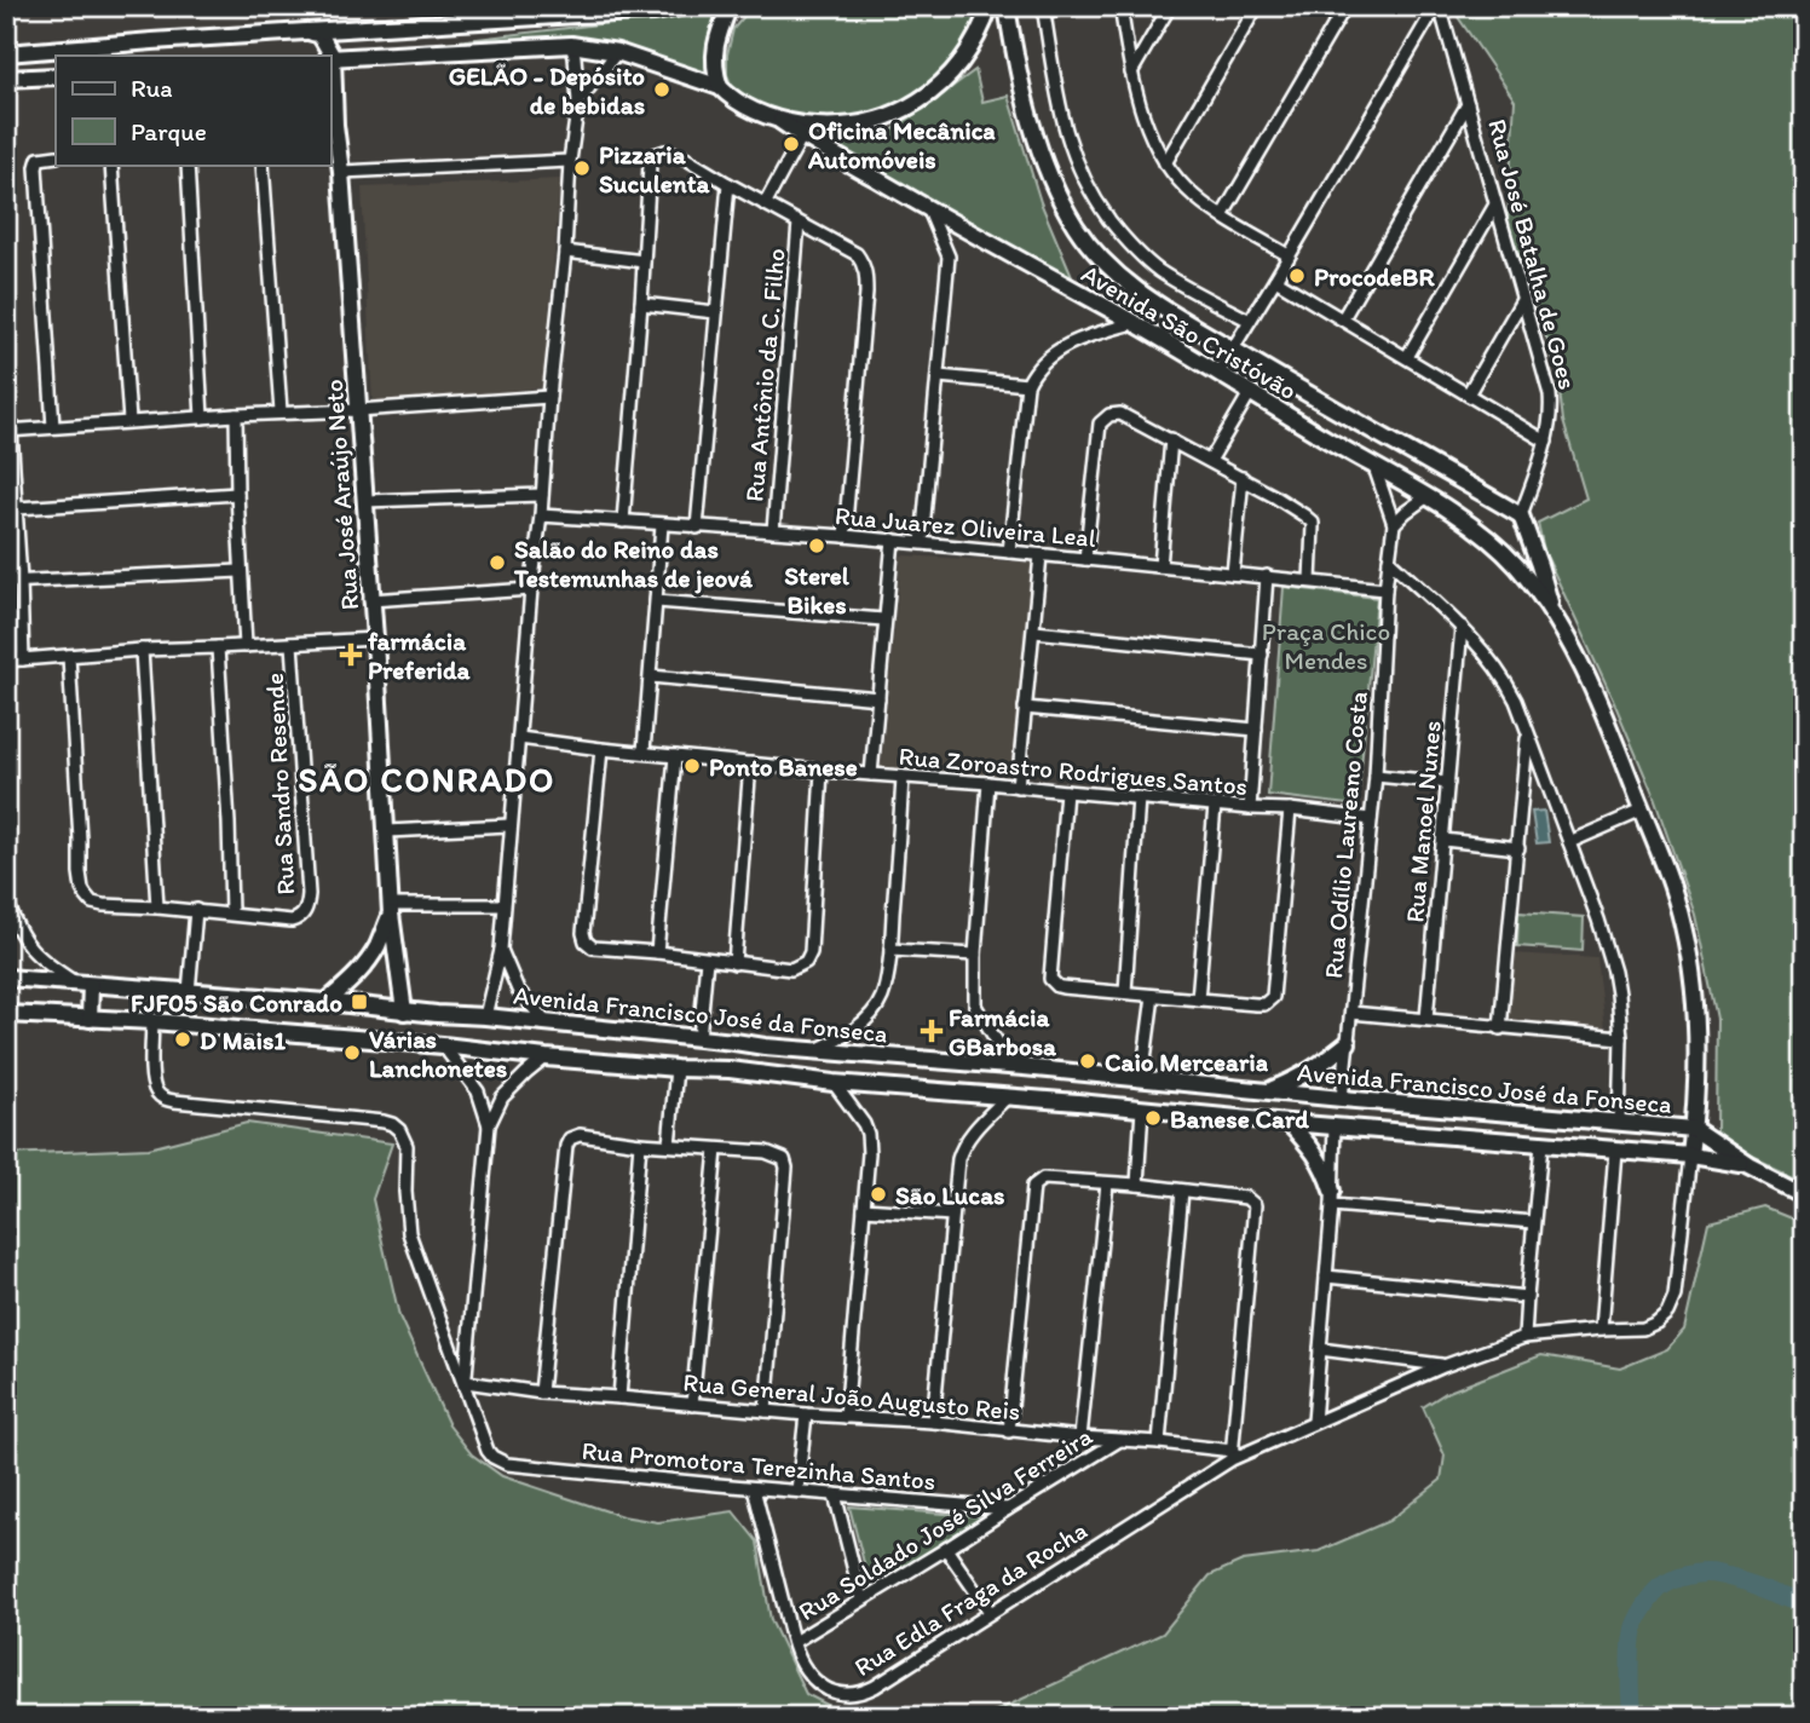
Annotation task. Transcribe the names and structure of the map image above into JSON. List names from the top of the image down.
{
  "streets": {
    "main road": ["Avenida São Cristóvão", "Rua José Araújo Neto", "Avenida Francisco José da Fonseca"],
    "street": [
      "Rua José Batalha de Goes",
      "Rua Antônio da C. Filho",
      "Rua Juarez Oliveira Leal",
      "Rua Zoroastro Rodrigues Santos",
      "Rua Sandro Resende",
      "Rua Manoel Nunes",
      "Rua Odílio Laureano Costa",
      "Rua General João Augusto Reis",
      "Rua Promotora Terezinha Santos",
      "Rua Soldado José Silva Ferreira",
      "Rua Edla Fraga da Rocha"
    ]
  },
  "crossings": [
    ["Rua José Batalha de Goes", "Avenida São Cristóvão"],
    ["Rua Antônio da C. Filho", "Rua Juarez Oliveira Leal"],
    ["Rua José Araújo Neto", "Avenida Francisco José da Fonseca"],
    ["Rua Juarez Oliveira Leal", "Rua Odílio Laureano Costa"],
    ["Rua Zoroastro Rodrigues Santos", "Rua Odílio Laureano Costa"],
    ["Rua Odílio Laureano Costa", "Avenida Francisco José da Fonseca"],
    ["Avenida Francisco José da Fonseca", "Rua Edla Fraga da Rocha"],
    ["Rua General João Augusto Reis", "Rua Promotora Terezinha Santos"],
    ["Rua General João Augusto Reis", "Rua Soldado José Silva Ferreira"],
    ["Rua General João Augusto Reis", "Rua Edla Fraga da Rocha"],
    ["Rua Promotora Terezinha Santos", "Rua Soldado José Silva Ferreira"],
    ["Rua Promotora Terezinha Santos", "Rua Edla Fraga da Rocha"],
    ["Rua Soldado José Silva Ferreira", "Rua Edla Fraga da Rocha"]
  ],
  "districts": ["SÃO CONRADO"],
  "parks": ["Praça Chico Mendes"],
  "places": {
    "other": [
      "GELÃO - Depósito de bebidas",
      "Oficina Mecânica Automóveis",
      "Pizzaria Suculenta",
      "ProcodeBR",
      "Sterel Bikes",
      "Salão do Reino das Testemunhas de jeová",
      "Ponto Banese",
      "D Mais1",
      "Várias Lanchonetes",
      "Caio Mercearia",
      "Banese Card",
      "São Lucas"
    ],
    "health": ["farmácia Preferida", "Farmácia GBarbosa"],
    "transit": ["FJF05 São Conrado"]
  },
  "legend": ["Rua", "Parque"]
}
